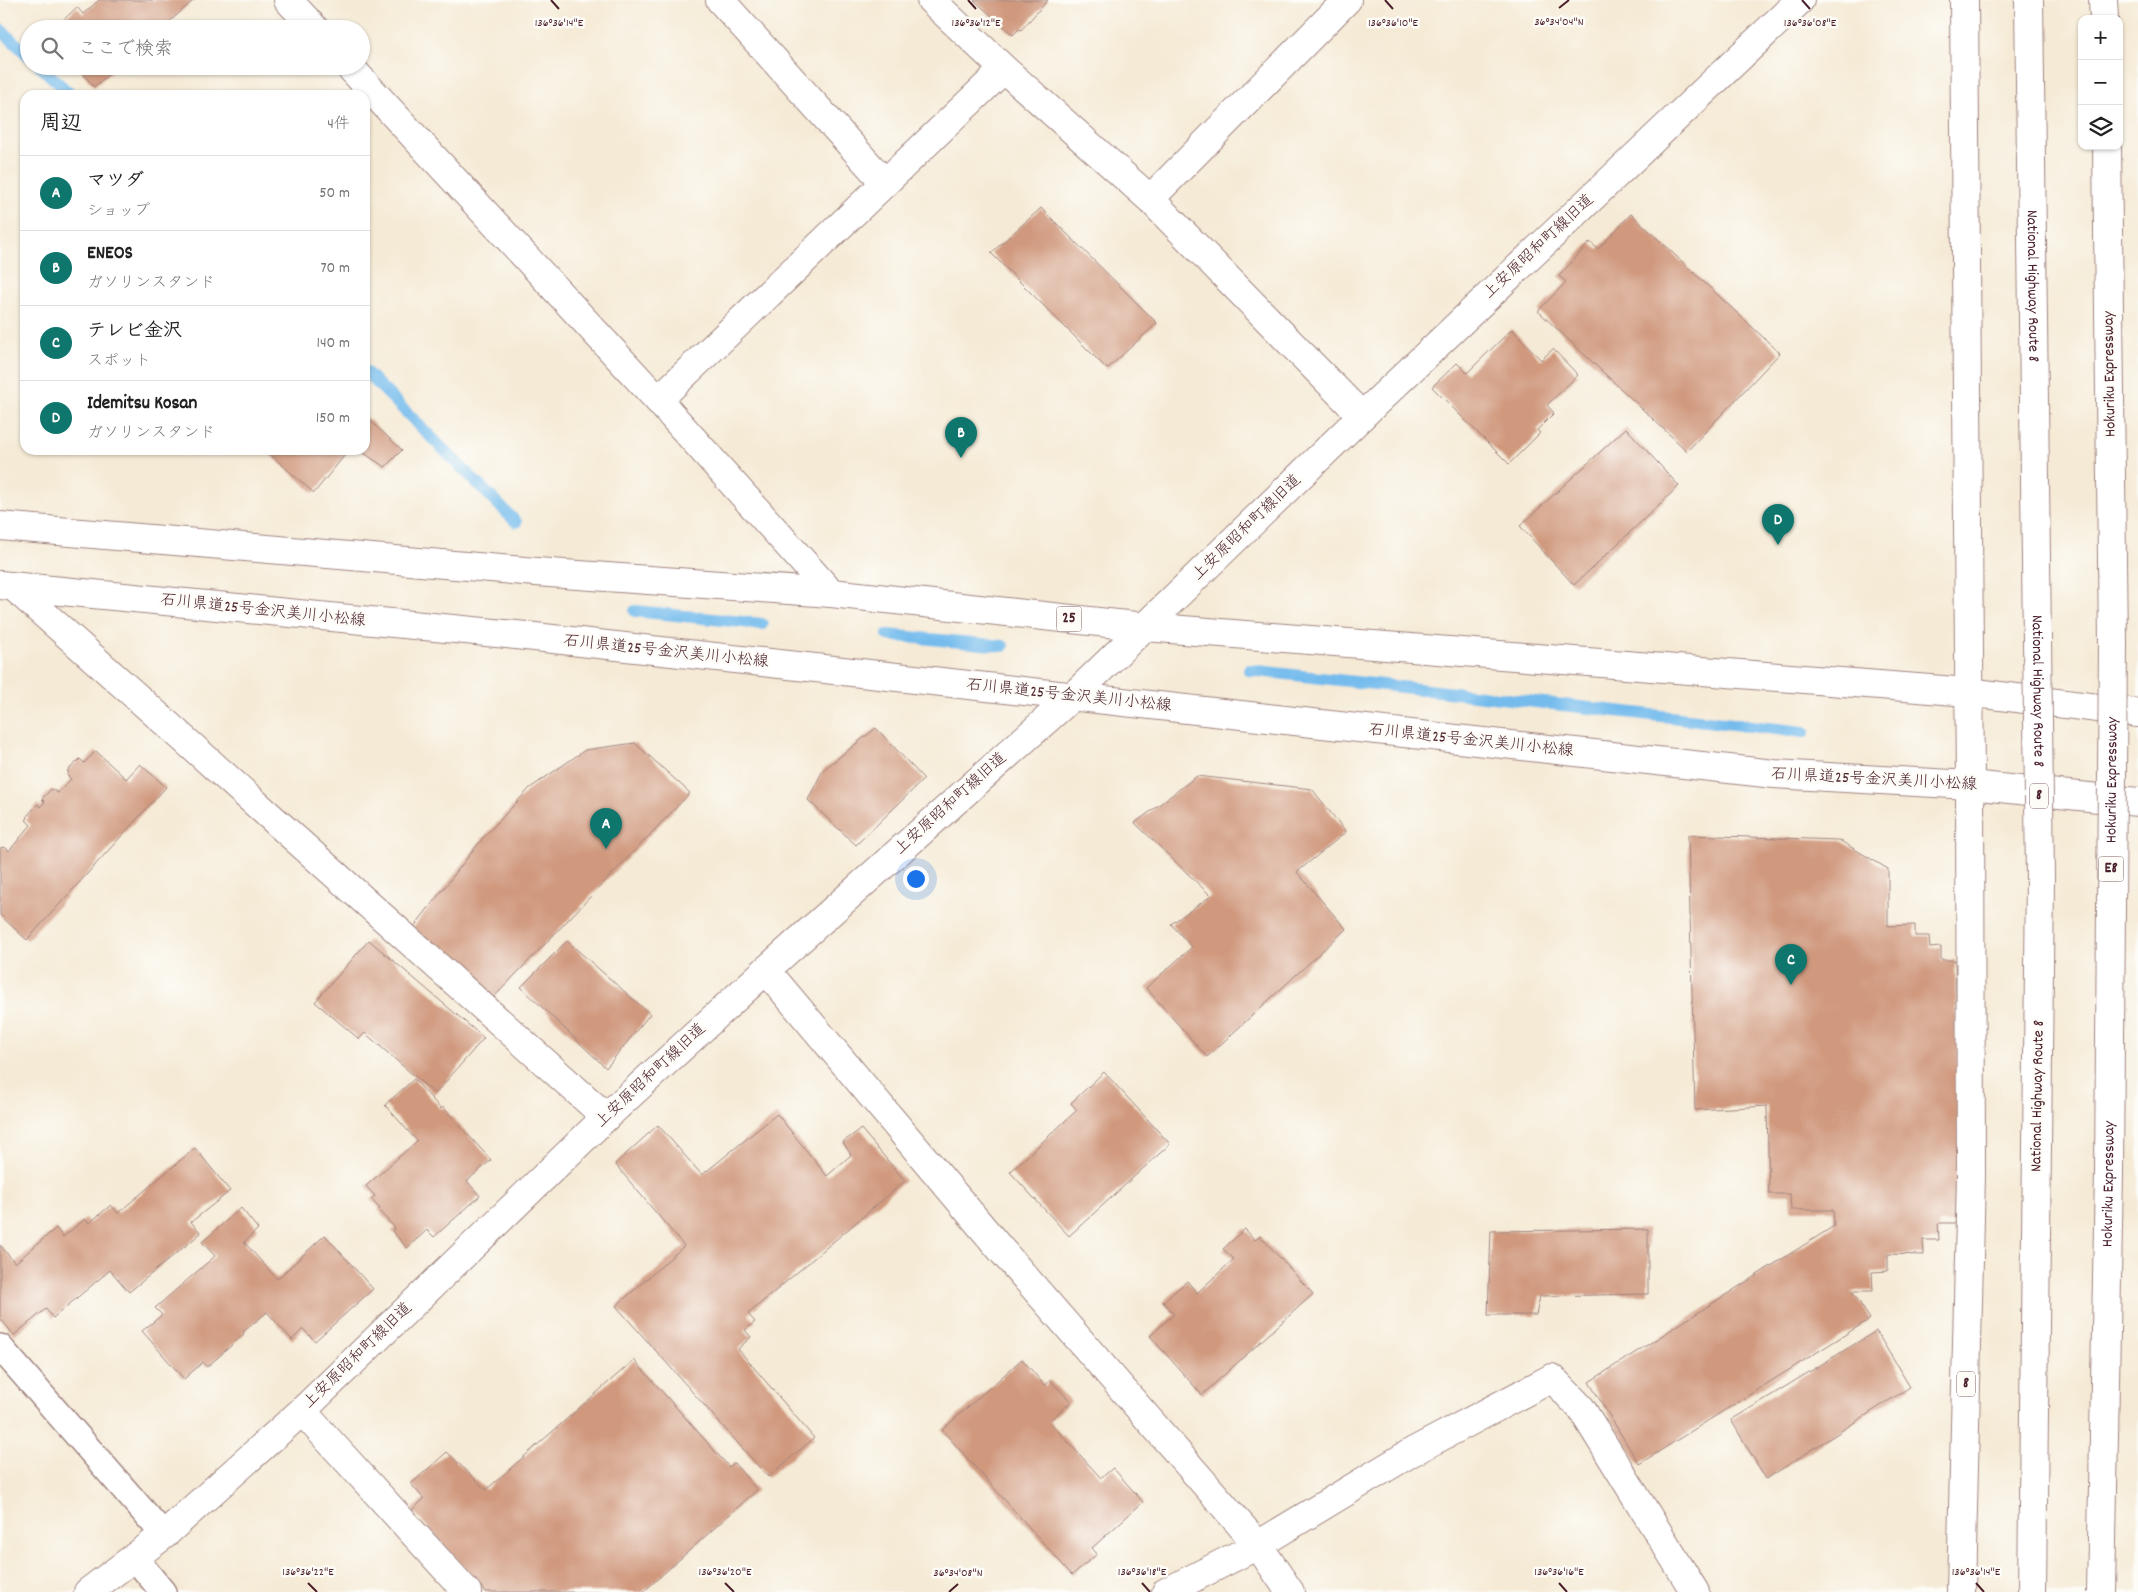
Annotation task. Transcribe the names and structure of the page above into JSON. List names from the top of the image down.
{
  "streets": {
    "main road": [
      "上安原昭和町線旧道",
      "National Highway Route 8",
      "Hokuriku Expressway",
      "石川県道25号金沢美川小松線",
      "25",
      "8",
      "E8"
    ]
  },
  "crossings": [
    ["上安原昭和町線旧道", "石川県道25号金沢美川小松線"],
    ["上安原昭和町線旧道", "25"],
    ["石川県道25号金沢美川小松線", "8"],
    ["25", "8"]
  ],
  "page": {
    "map_buttons": ["+", "−"],
    "search": "ここで検索",
    "heading": ["周辺", "4件"],
    "list": [
      {
        "mark": "A",
        "name": "マツダ",
        "note": "ショップ",
        "value": "50 m"
      },
      {
        "mark": "B",
        "name": "ENEOS",
        "note": "ガソリンスタンド",
        "value": "70 m"
      },
      {
        "mark": "C",
        "name": "テレビ金沢",
        "note": "スポット",
        "value": "140 m"
      },
      {
        "mark": "D",
        "name": "Idemitsu Kosan",
        "note": "ガソリンスタンド",
        "value": "150 m"
      }
    ],
    "pins": [
      "B",
      "D",
      "A",
      "C"
    ]
  },
  "coordinates": [
    "36°34'04\"N",
    "136°36'14\"E",
    "136°36'12\"E",
    "136°36'10\"E",
    "136°36'08\"E",
    "136°36'22\"E",
    "136°36'20\"E",
    "136°36'18\"E",
    "136°36'16\"E",
    "36°34'08\"N"
  ]
}
